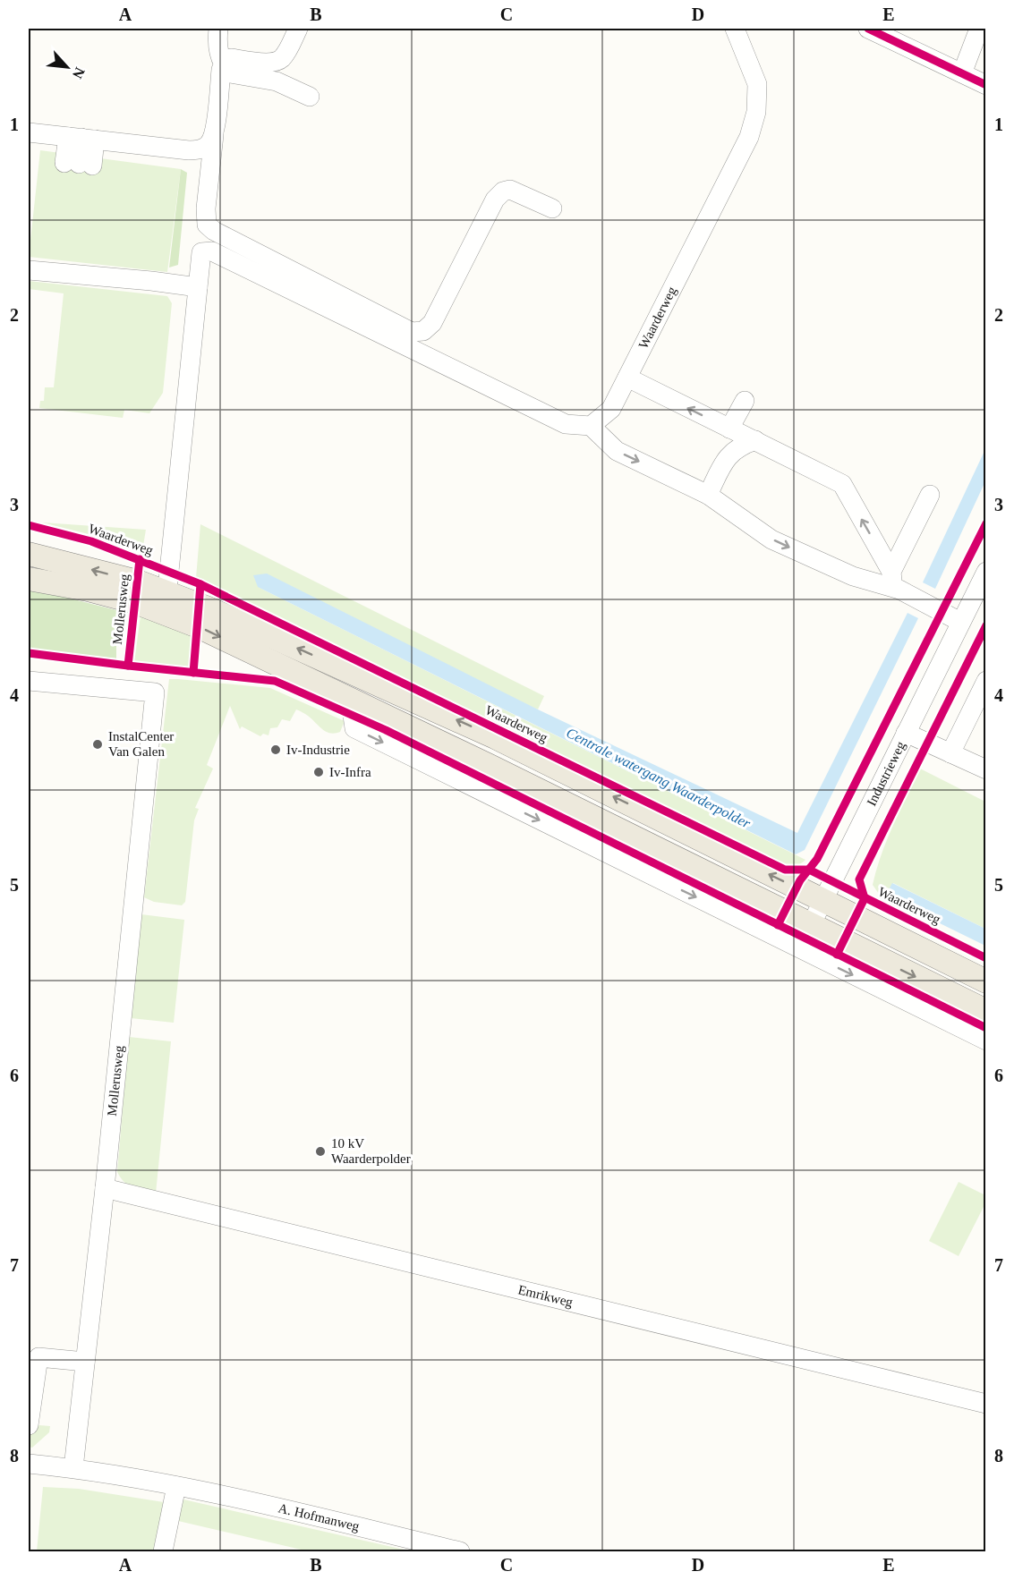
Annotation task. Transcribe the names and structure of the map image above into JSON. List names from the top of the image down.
{
  "streets": {
    "main road": ["Waarderweg"],
    "street": [
      "Mollerusweg",
      "Industrieweg",
      "Emrikweg",
      "A. Hofmanweg"
    ]
  },
  "crossings": [
    ["Waarderweg", "Industrieweg"],
    ["Mollerusweg", "Emrikweg"],
    ["Mollerusweg", "A. Hofmanweg"]
  ],
  "water": ["Centrale watergang Waarderpolder"],
  "places": [
    "InstalCenter Van Galen",
    "Iv-Industrie",
    "Iv-Infra",
    "10 kV Waarderpolder"
  ],
  "north": "bottom right",
  "grid": {
    "columns": [
      "A",
      "B",
      "C",
      "D",
      "E"
    ],
    "rows": [
      "1",
      "2",
      "3",
      "4",
      "5",
      "6",
      "7",
      "8"
    ]
  }
}
